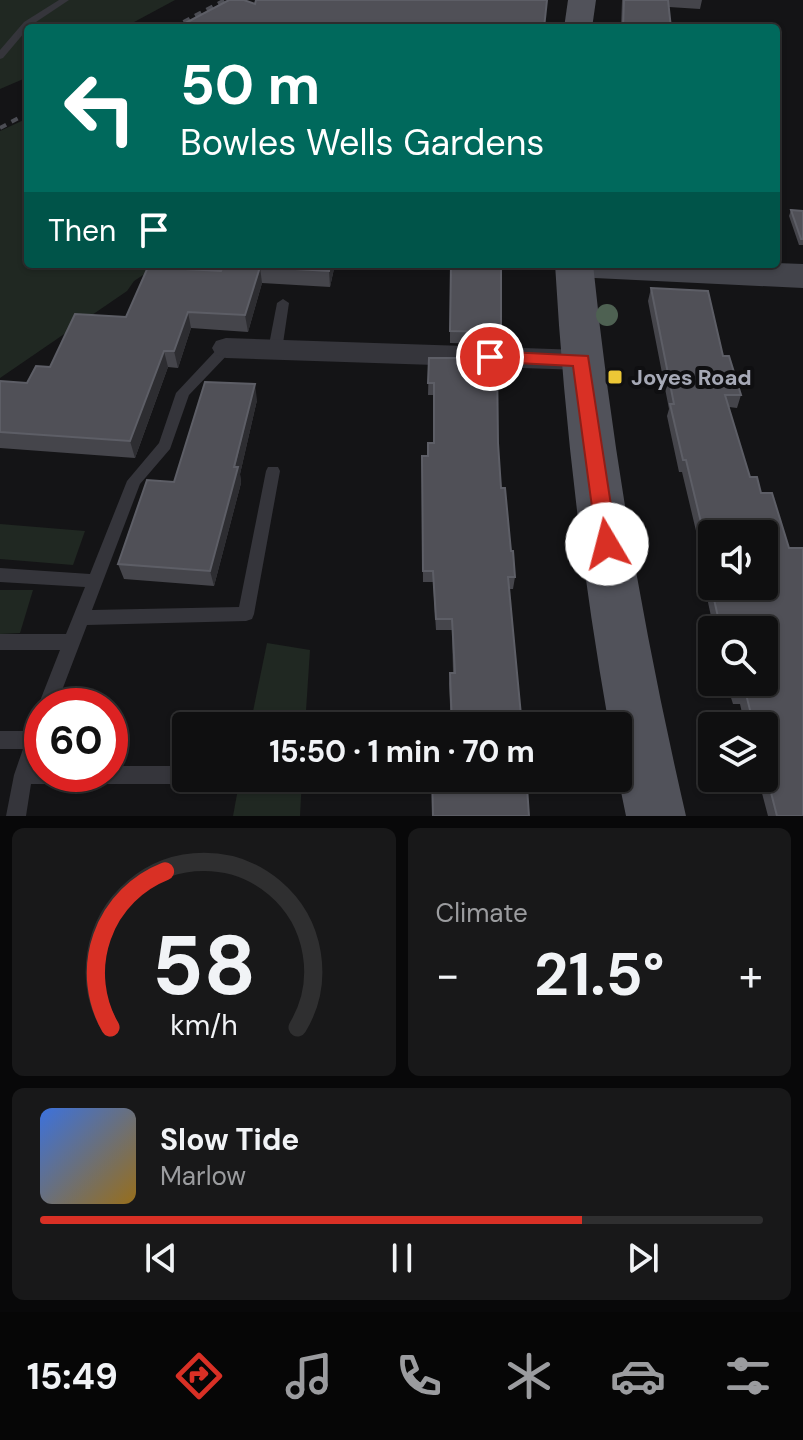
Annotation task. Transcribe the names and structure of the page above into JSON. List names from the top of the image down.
{
  "places": {
    "transit": ["Joyes Road"]
  },
  "page": {
    "turn": ["50 m", "Bowles Wells Gardens"],
    "then": "Then",
    "limit": "60",
    "trip": "15:50 · 1 min · 70 m",
    "tile": "Climate",
    "heat": ["−", "21.5°", "+"],
    "song": ["Slow Tide", "Marlow"],
    "tabs": "15:49",
    "gauge": ["58", "km/h"]
  }
}
